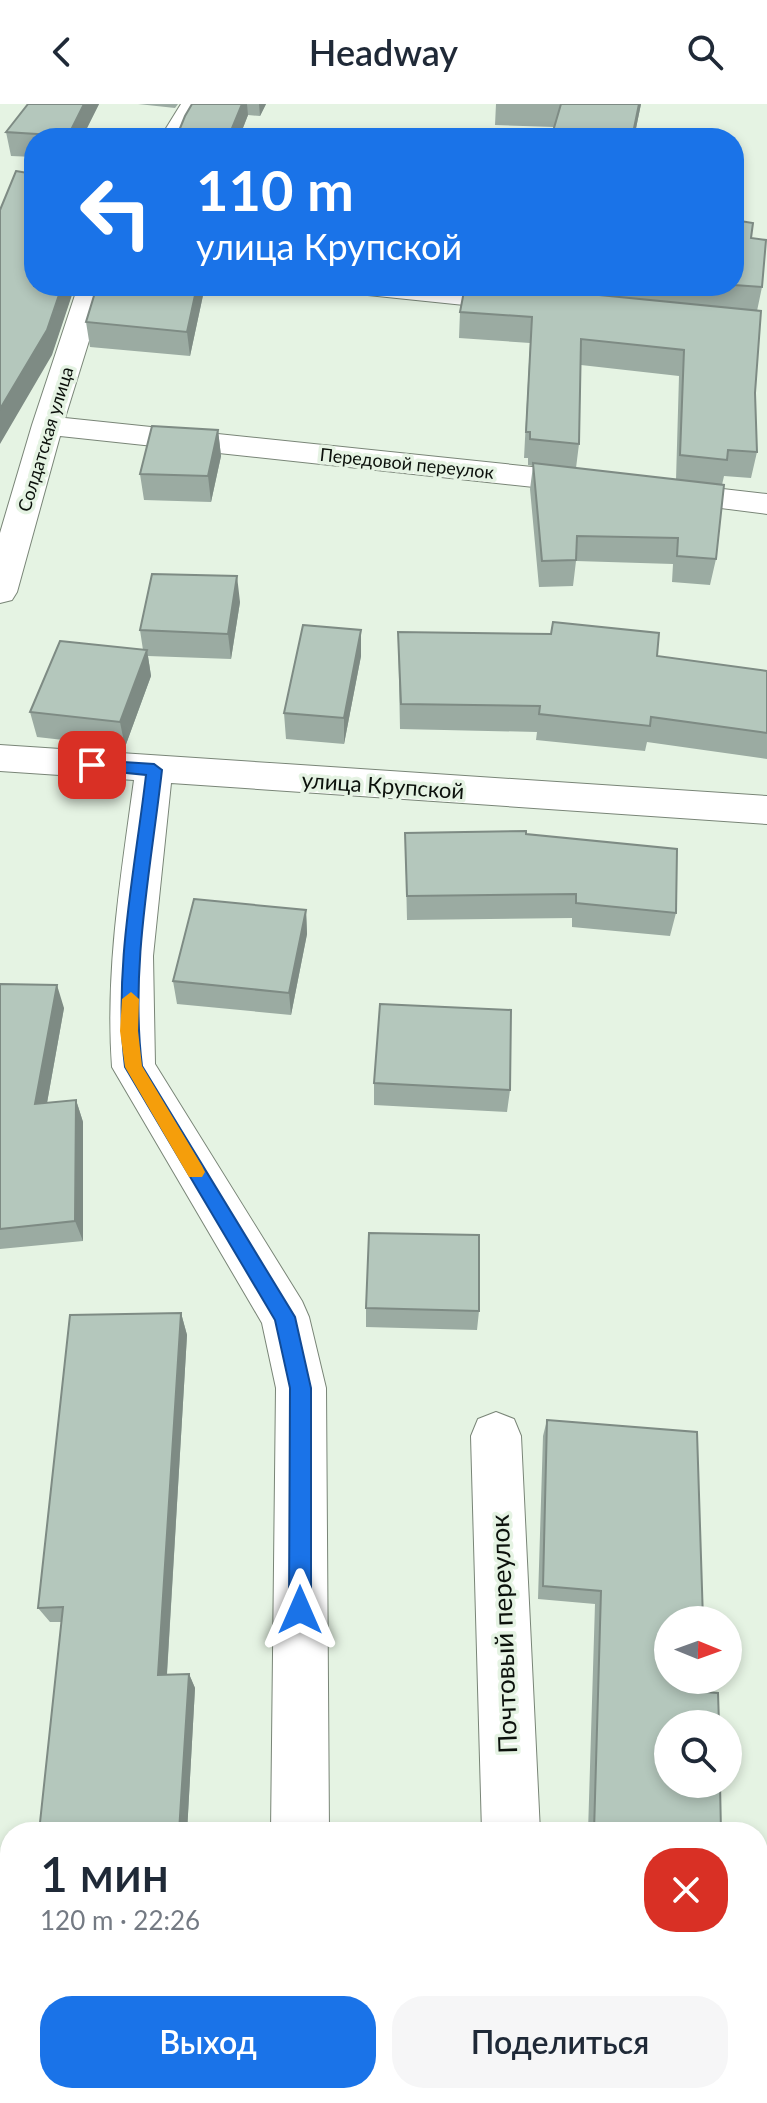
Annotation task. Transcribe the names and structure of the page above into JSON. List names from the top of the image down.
{
  "streets": {
    "street": [
      "Солдатская улица",
      "Передовой переулок",
      "улица Крупской",
      "Почтовый переулок"
    ]
  },
  "crossings": [
    ["Солдатская улица", "Передовой переулок"]
  ],
  "north": "right",
  "page": {
    "header": "Headway",
    "turn": ["110 m", "улица Крупской"],
    "heading": ["1 мин", "120 m · 22:26"],
    "buttons": ["Выход", "Поделиться"]
  }
}
